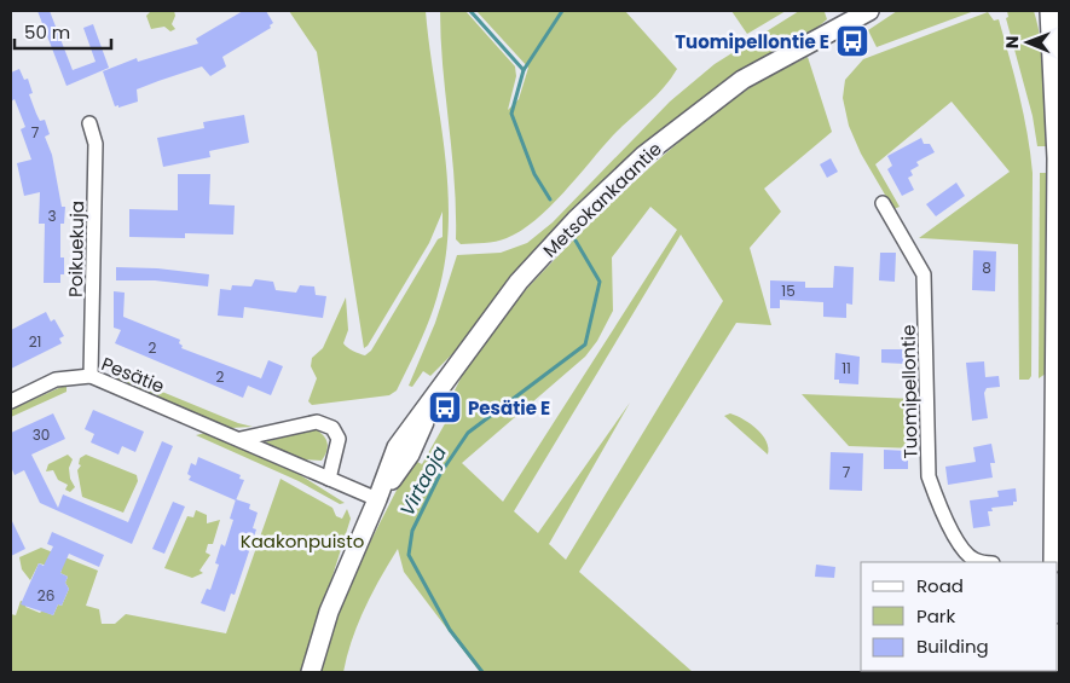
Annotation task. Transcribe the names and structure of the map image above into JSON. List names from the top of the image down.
{
  "streets": {
    "street": [
      "Metsokankaantie",
      "Poikuekuja",
      "Pesätie",
      "Tuomipellontie"
    ]
  },
  "crossings": [
    ["Metsokankaantie", "Pesätie"],
    ["Poikuekuja", "Pesätie"]
  ],
  "water": ["Virtaoja"],
  "parks": ["Kaakonpuisto"],
  "places": {
    "bus stop": ["Tuomipellontie E", "Pesätie E"]
  },
  "house_numbers": [
    "7",
    "3",
    "8",
    "15",
    "21",
    "2",
    "11",
    "2",
    "30",
    "7",
    "26"
  ],
  "legend": ["Road", "Park", "Building"],
  "scale_bar": "50 m",
  "north": "left"
}
